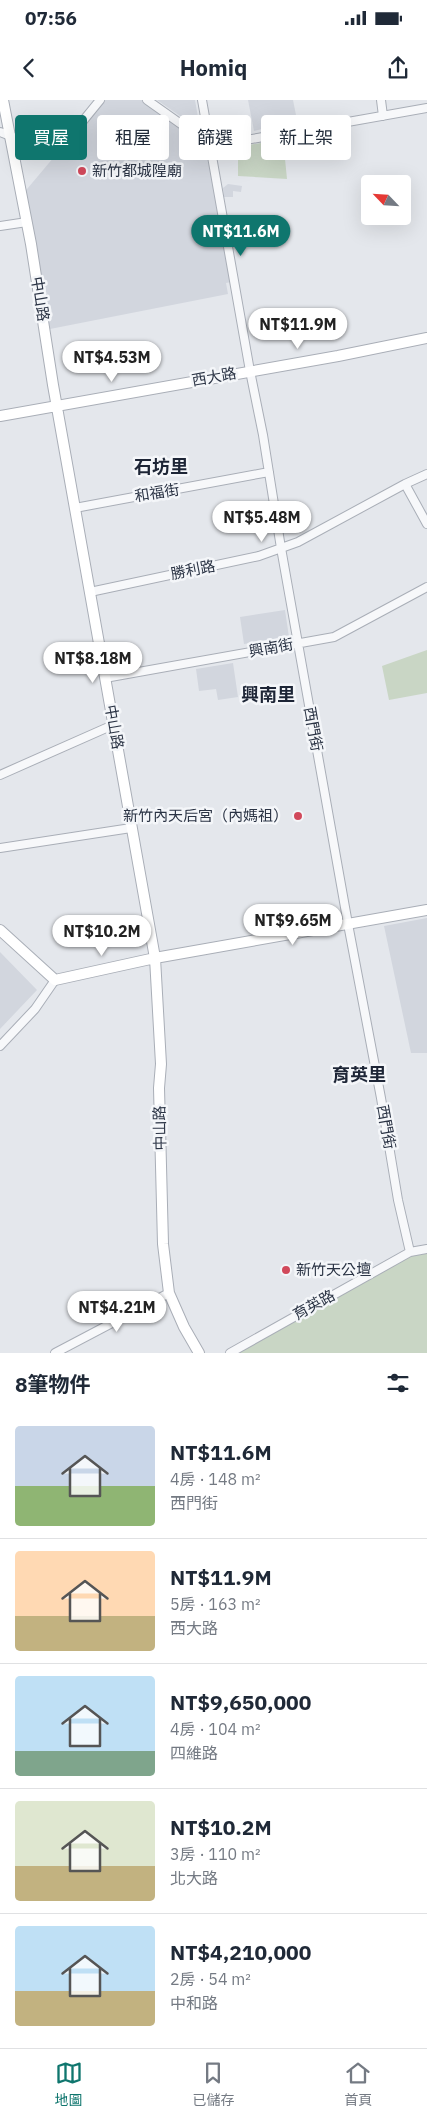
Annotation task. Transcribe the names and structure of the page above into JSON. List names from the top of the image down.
{
  "streets": {
    "street": [
      "中山路",
      "西大路",
      "和福街",
      "勝利路",
      "興南街",
      "西門街",
      "育英路"
    ]
  },
  "crossings": [
    ["中山路", "西大路"],
    ["中山路", "和福街"],
    ["中山路", "勝利路"],
    ["中山路", "興南街"],
    ["西大路", "西門街"],
    ["和福街", "西門街"],
    ["勝利路", "西門街"],
    ["興南街", "西門街"],
    ["西門街", "育英路"]
  ],
  "districts": ["石坊里", "興南里", "育英里"],
  "places": ["新竹都城隍廟", "新竹內天后宮（內媽祖）", "新竹天公壇"],
  "north": "top left",
  "page": {
    "status": "07:56",
    "header": "Homiq",
    "chip": [
      "買屋",
      "租屋",
      "篩選",
      "新上架"
    ],
    "price": [
      "NT$11.6M",
      "NT$11.9M",
      "NT$4.53M",
      "NT$5.48M",
      "NT$8.18M",
      "NT$9.65M",
      "NT$10.2M",
      "NT$4.21M"
    ],
    "heading": "8筆物件",
    "list": [
      {
        "name": "NT$11.6M",
        "note": "4房 · 148 m² · 西門街"
      },
      {
        "name": "NT$11.9M",
        "note": "5房 · 163 m² · 西大路"
      },
      {
        "name": "NT$9,650,000",
        "note": "4房 · 104 m² · 四維路"
      },
      {
        "name": "NT$10.2M",
        "note": "3房 · 110 m² · 北大路"
      },
      {
        "name": "NT$4,210,000",
        "note": "2房 · 54 m² · 中和路"
      }
    ],
    "tabs": ["地圖", "已儲存", "首頁"]
  }
}
